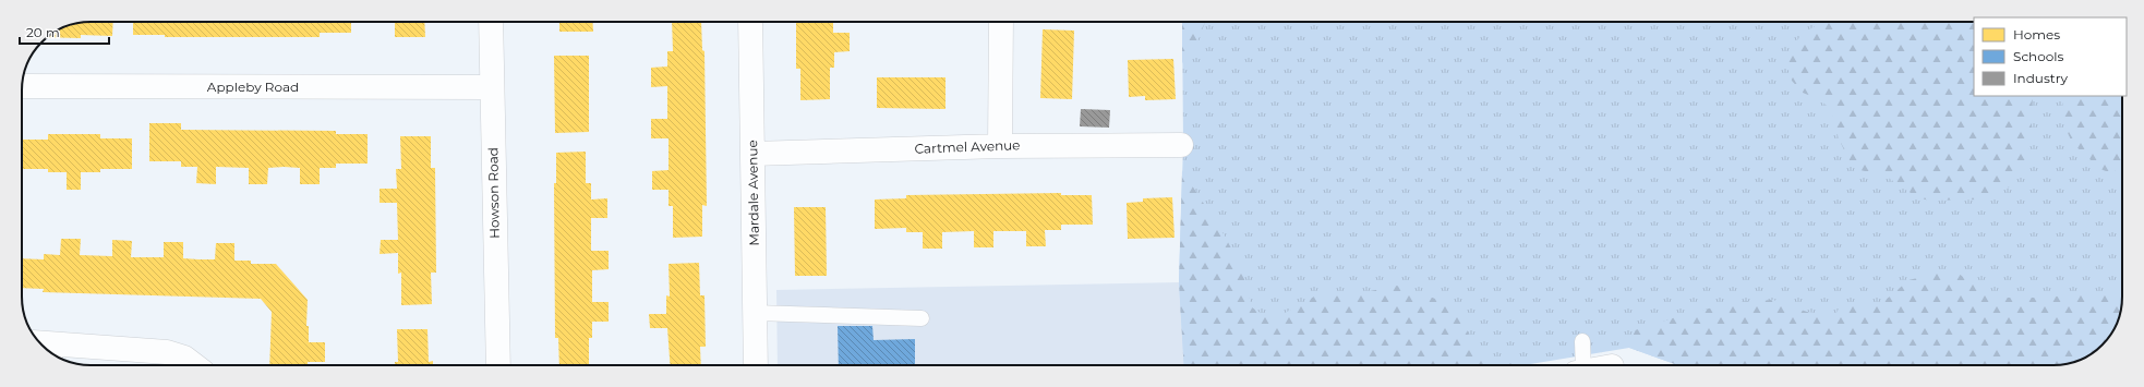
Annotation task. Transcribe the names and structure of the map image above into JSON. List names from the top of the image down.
{
  "streets": {
    "street": [
      "Appleby Road",
      "Cartmel Avenue",
      "Howson Road",
      "Mardale Avenue"
    ]
  },
  "crossings": [
    ["Appleby Road", "Howson Road"],
    ["Cartmel Avenue", "Mardale Avenue"]
  ],
  "legend": ["Homes", "Schools", "Industry"],
  "scale_bar": "20 m"
}
